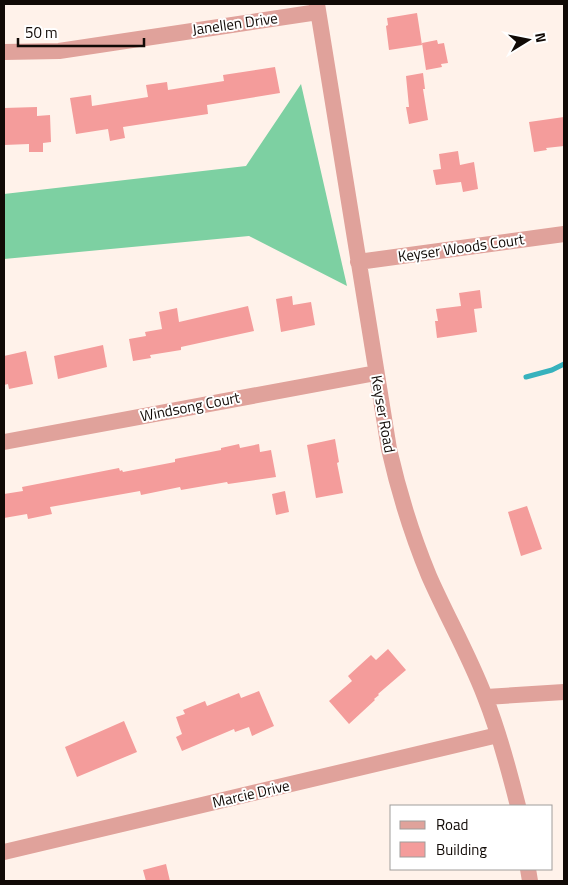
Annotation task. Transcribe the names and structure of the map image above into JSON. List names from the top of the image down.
{
  "streets": {
    "street": [
      "Janellen Drive",
      "Keyser Woods Court",
      "Windsong Court",
      "Keyser Road",
      "Marcie Drive"
    ]
  },
  "crossings": [
    ["Janellen Drive", "Keyser Road"],
    ["Keyser Woods Court", "Keyser Road"],
    ["Windsong Court", "Keyser Road"],
    ["Keyser Road", "Marcie Drive"]
  ],
  "legend": ["Road", "Building"],
  "scale_bar": "50 m",
  "north": "right"
}
